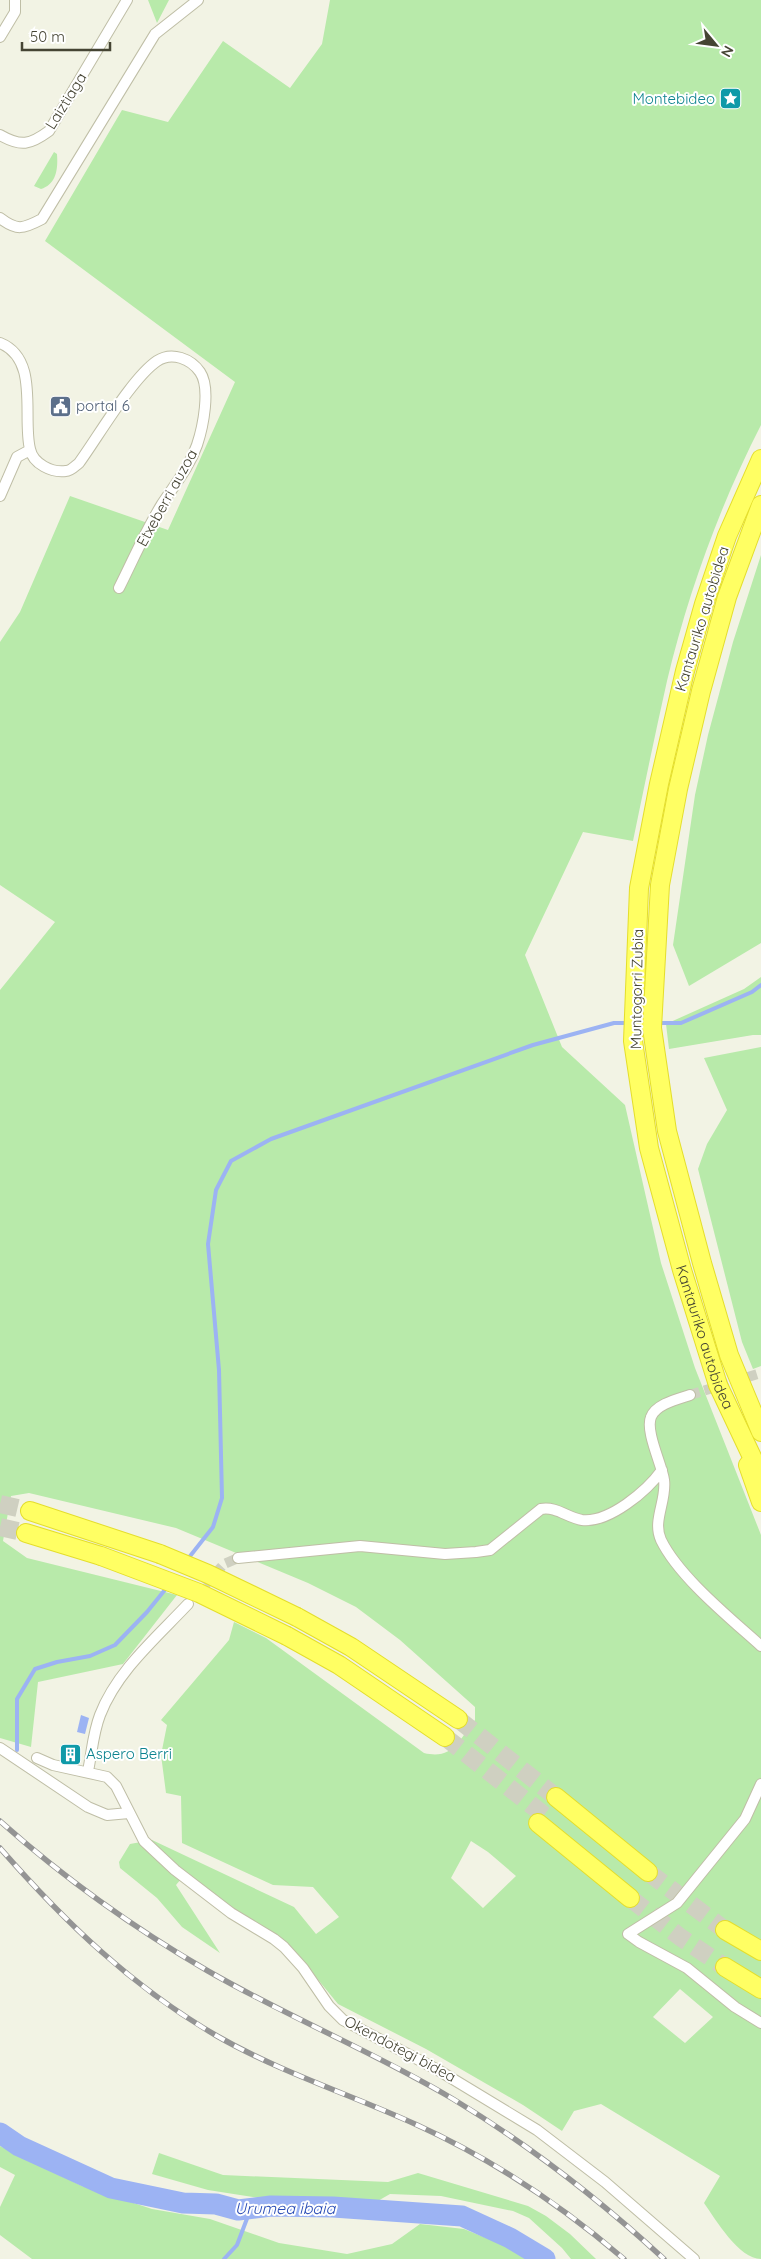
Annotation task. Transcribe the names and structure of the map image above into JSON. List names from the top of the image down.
{
  "streets": {
    "highway": ["Kantauriko autobidea", "Muntogorri Zubia"],
    "street": ["Laiztiaga", "Etxeberri auzoa", "Okendotegi bidea"]
  },
  "crossings": [
    ["Kantauriko autobidea", "Muntogorri Zubia"]
  ],
  "water": ["Urumea ibaia"],
  "places": {
    "place": ["Montebideo"],
    "public building": ["portal 6"],
    "building": ["Aspero Berri"]
  },
  "scale_bar": "50 m",
  "north": "bottom right"
}
